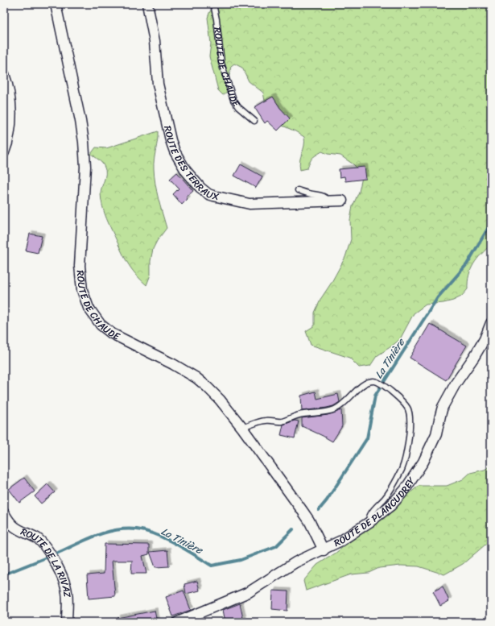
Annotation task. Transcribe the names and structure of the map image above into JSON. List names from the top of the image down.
{
  "streets": {
    "street": [
      "ROUTE DE CHAUDE",
      "ROUTE DES TERRAUX",
      "ROUTE DE PLANCUDREY",
      "ROUTE DE LA RIVAZ"
    ]
  },
  "crossings": [
    ["ROUTE DE CHAUDE", "ROUTE DE PLANCUDREY"]
  ],
  "water": ["La Tinière"]
}
